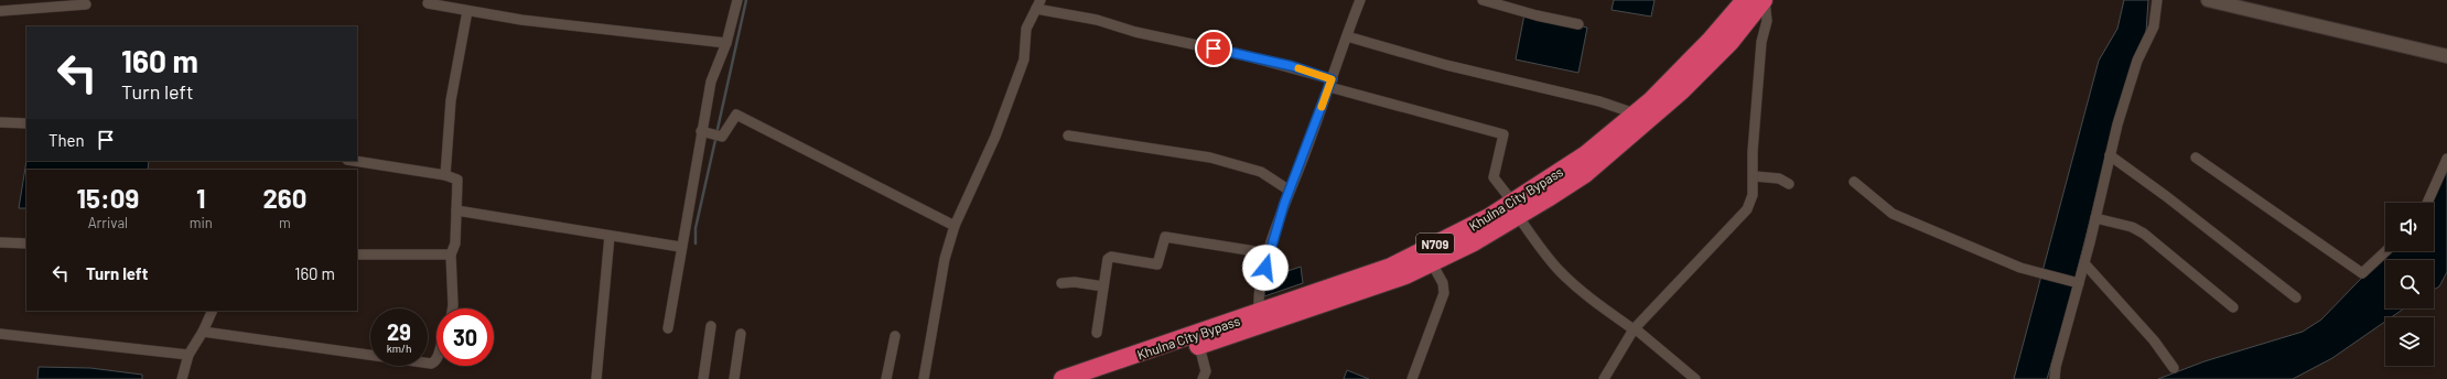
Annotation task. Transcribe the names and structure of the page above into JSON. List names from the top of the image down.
{
  "streets": {
    "highway": ["Khulna City Bypass", "N709"]
  },
  "page": {
    "turn": ["160 m", "Turn left"],
    "then": "Then",
    "eta": [
      "15:09",
      "Arrival",
      "1",
      "min",
      "260",
      "m"
    ],
    "list": [
      {
        "name": "Turn left",
        "value": "160 m"
      }
    ],
    "speed": "29 km/h",
    "limit": "30"
  }
}
